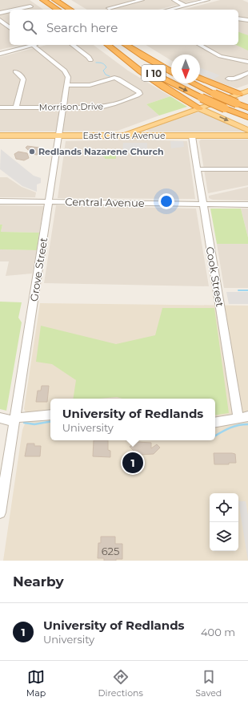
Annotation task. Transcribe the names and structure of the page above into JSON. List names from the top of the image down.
{
  "streets": {
    "highway": ["I 10"],
    "main road": ["East Citrus Avenue"],
    "street": [
      "Morrison Drive",
      "Central Avenue",
      "Grove Street",
      "Cook Street"
    ]
  },
  "crossings": [
    ["Morrison Drive", "Grove Street"],
    ["East Citrus Avenue", "Grove Street"],
    ["East Citrus Avenue", "Cook Street"],
    ["Central Avenue", "Grove Street"],
    ["Central Avenue", "Cook Street"]
  ],
  "places": ["Redlands Nazarene Church"],
  "house_numbers": ["625"],
  "north": "bottom",
  "page": {
    "search": "Search here",
    "popup": ["University of Redlands", "University"],
    "pins": "1",
    "heading": "Nearby",
    "list": [
      {
        "mark": "1",
        "name": "University of Redlands",
        "note": "University",
        "value": "400 m"
      }
    ],
    "nav": ["Map", "Directions", "Saved"]
  }
}
